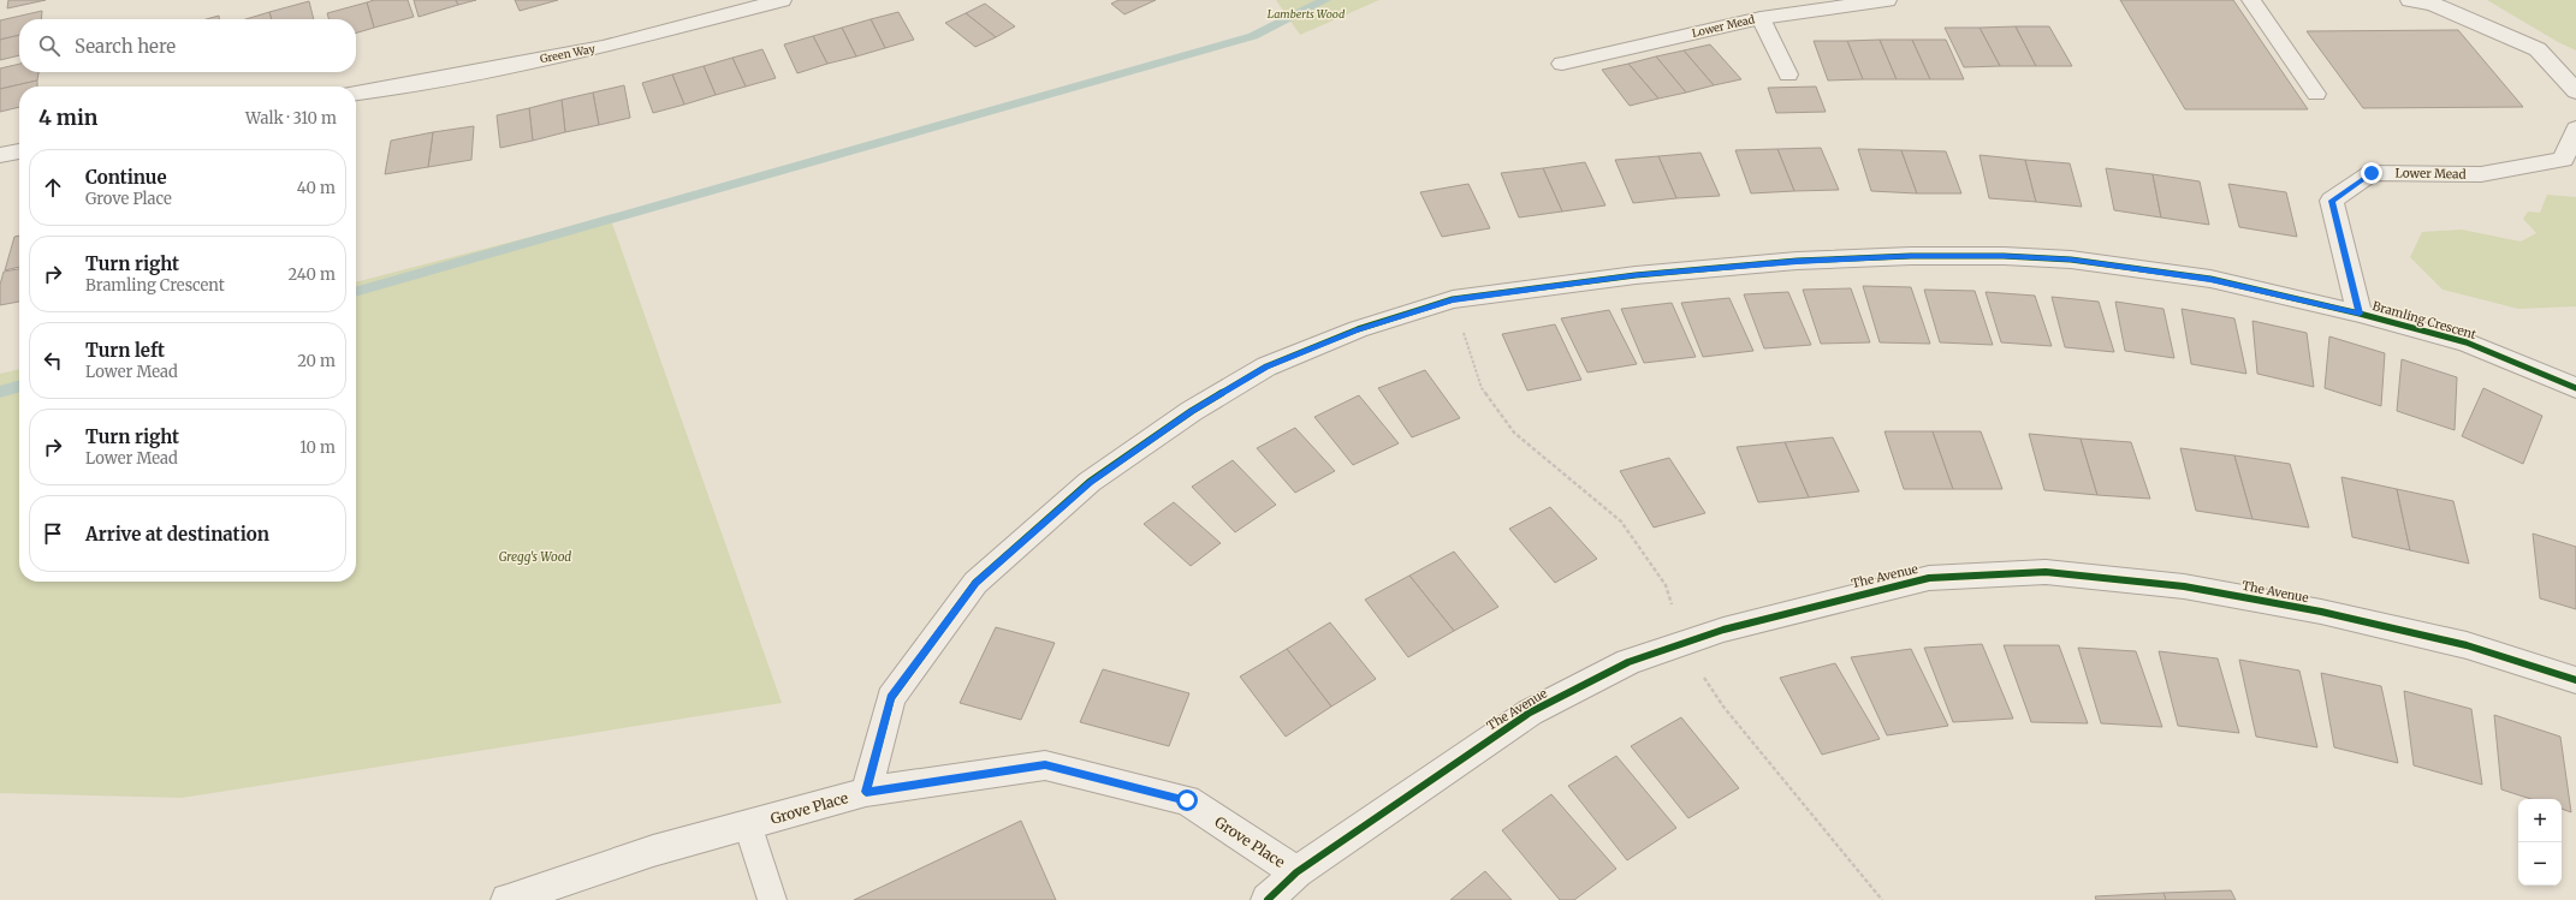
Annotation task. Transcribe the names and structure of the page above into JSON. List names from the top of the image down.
{
  "streets": {
    "street": [
      "Lower Mead",
      "Green Way",
      "Bramling Crescent",
      "The Avenue",
      "Grove Place"
    ]
  },
  "crossings": [
    ["Lower Mead", "Bramling Crescent"],
    ["Bramling Crescent", "Grove Place"],
    ["The Avenue", "Grove Place"]
  ],
  "parks": ["Lamberts Wood", "Gregg's Wood"],
  "page": {
    "search": "Search here",
    "heading": ["4 min", "Walk · 310 m"],
    "list": [
      ["Continue", "Grove Place", "40 m"],
      ["Turn right", "Bramling Crescent", "240 m"],
      ["Turn left", "Lower Mead", "20 m"],
      ["Turn right", "Lower Mead", "10 m"],
      "Arrive at destination"
    ],
    "map_buttons": ["+", "−"]
  }
}
